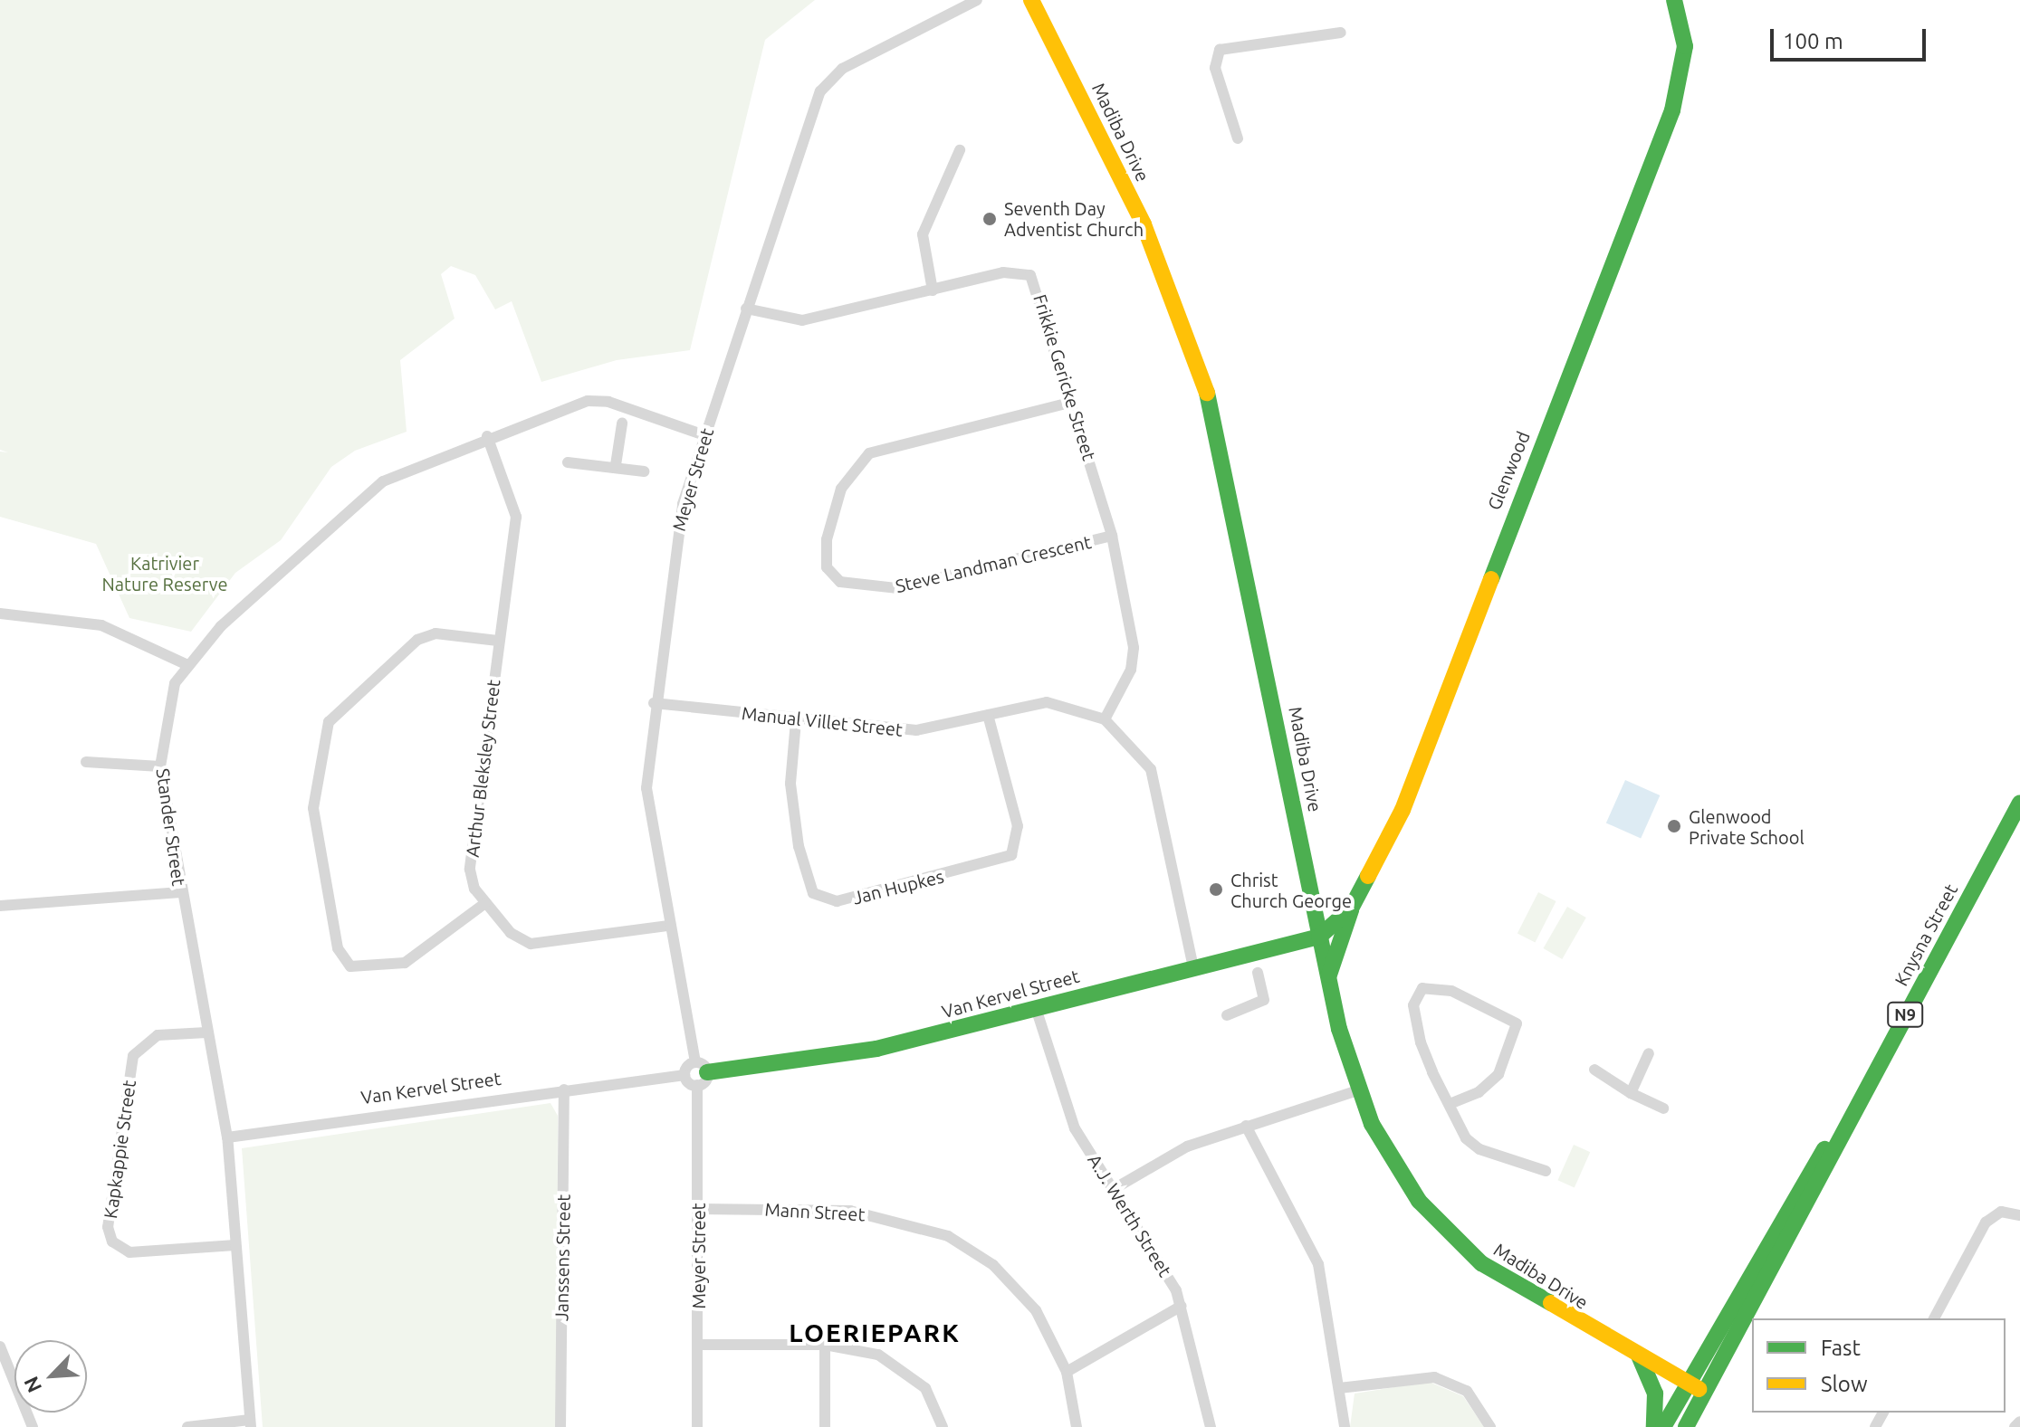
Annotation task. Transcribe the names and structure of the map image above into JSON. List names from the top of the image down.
{
  "streets": {
    "main road": [
      "Madiba Drive",
      "Glenwood",
      "Knysna Street",
      "Van Kervel Street",
      "N9"
    ],
    "street": [
      "Frikkie Gericke Street",
      "Meyer Street",
      "Steve Landman Crescent",
      "Manual Villet Street",
      "Arthur Bleksley Street",
      "Stander Street",
      "Jan Hupkes",
      "Kapkappie Street",
      "Mann Street",
      "A.J. Werth Street",
      "Janssens Street"
    ]
  },
  "crossings": [
    ["Madiba Drive", "Glenwood"],
    ["Madiba Drive", "Knysna Street"],
    ["Madiba Drive", "Van Kervel Street"],
    ["Frikkie Gericke Street", "Meyer Street"],
    ["Frikkie Gericke Street", "Steve Landman Crescent"],
    ["Frikkie Gericke Street", "Manual Villet Street"],
    ["Glenwood", "Van Kervel Street"],
    ["Meyer Street", "Manual Villet Street"],
    ["Meyer Street", "Arthur Bleksley Street"],
    ["Meyer Street", "Stander Street"],
    ["Meyer Street", "Van Kervel Street"],
    ["Meyer Street", "Mann Street"],
    ["Manual Villet Street", "Jan Hupkes"],
    ["Arthur Bleksley Street", "Stander Street"],
    ["Stander Street", "Van Kervel Street"],
    ["Stander Street", "Kapkappie Street"],
    ["Van Kervel Street", "A.J. Werth Street"],
    ["Van Kervel Street", "Janssens Street"]
  ],
  "districts": ["LOERIEPARK"],
  "parks": ["Katrivier Nature Reserve"],
  "places": ["Seventh Day Adventist Church", "Glenwood Private School", "Christ Church George"],
  "legend": ["Fast", "Slow"],
  "scale_bar": "100 m",
  "north": "bottom left"
}
